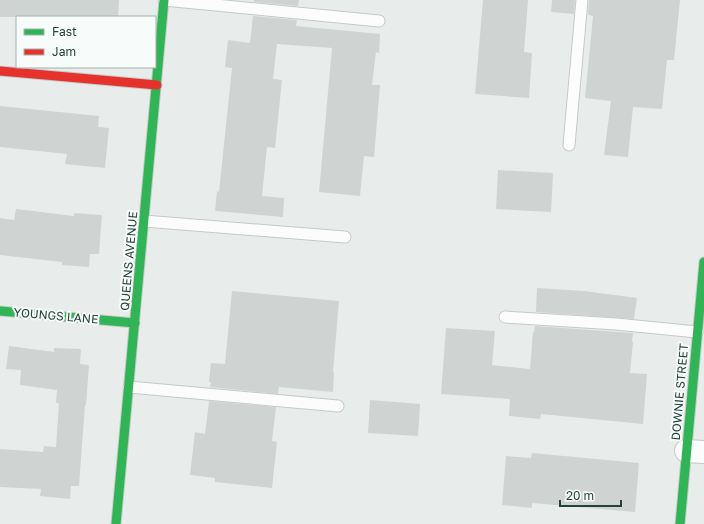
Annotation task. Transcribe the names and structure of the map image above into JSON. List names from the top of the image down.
{
  "streets": {
    "street": ["QUEENS AVENUE", "YOUNGS LANE", "DOWNIE STREET"]
  },
  "crossings": [
    ["QUEENS AVENUE", "YOUNGS LANE"]
  ],
  "legend": ["Fast", "Jam"],
  "scale_bar": "20 m"
}
